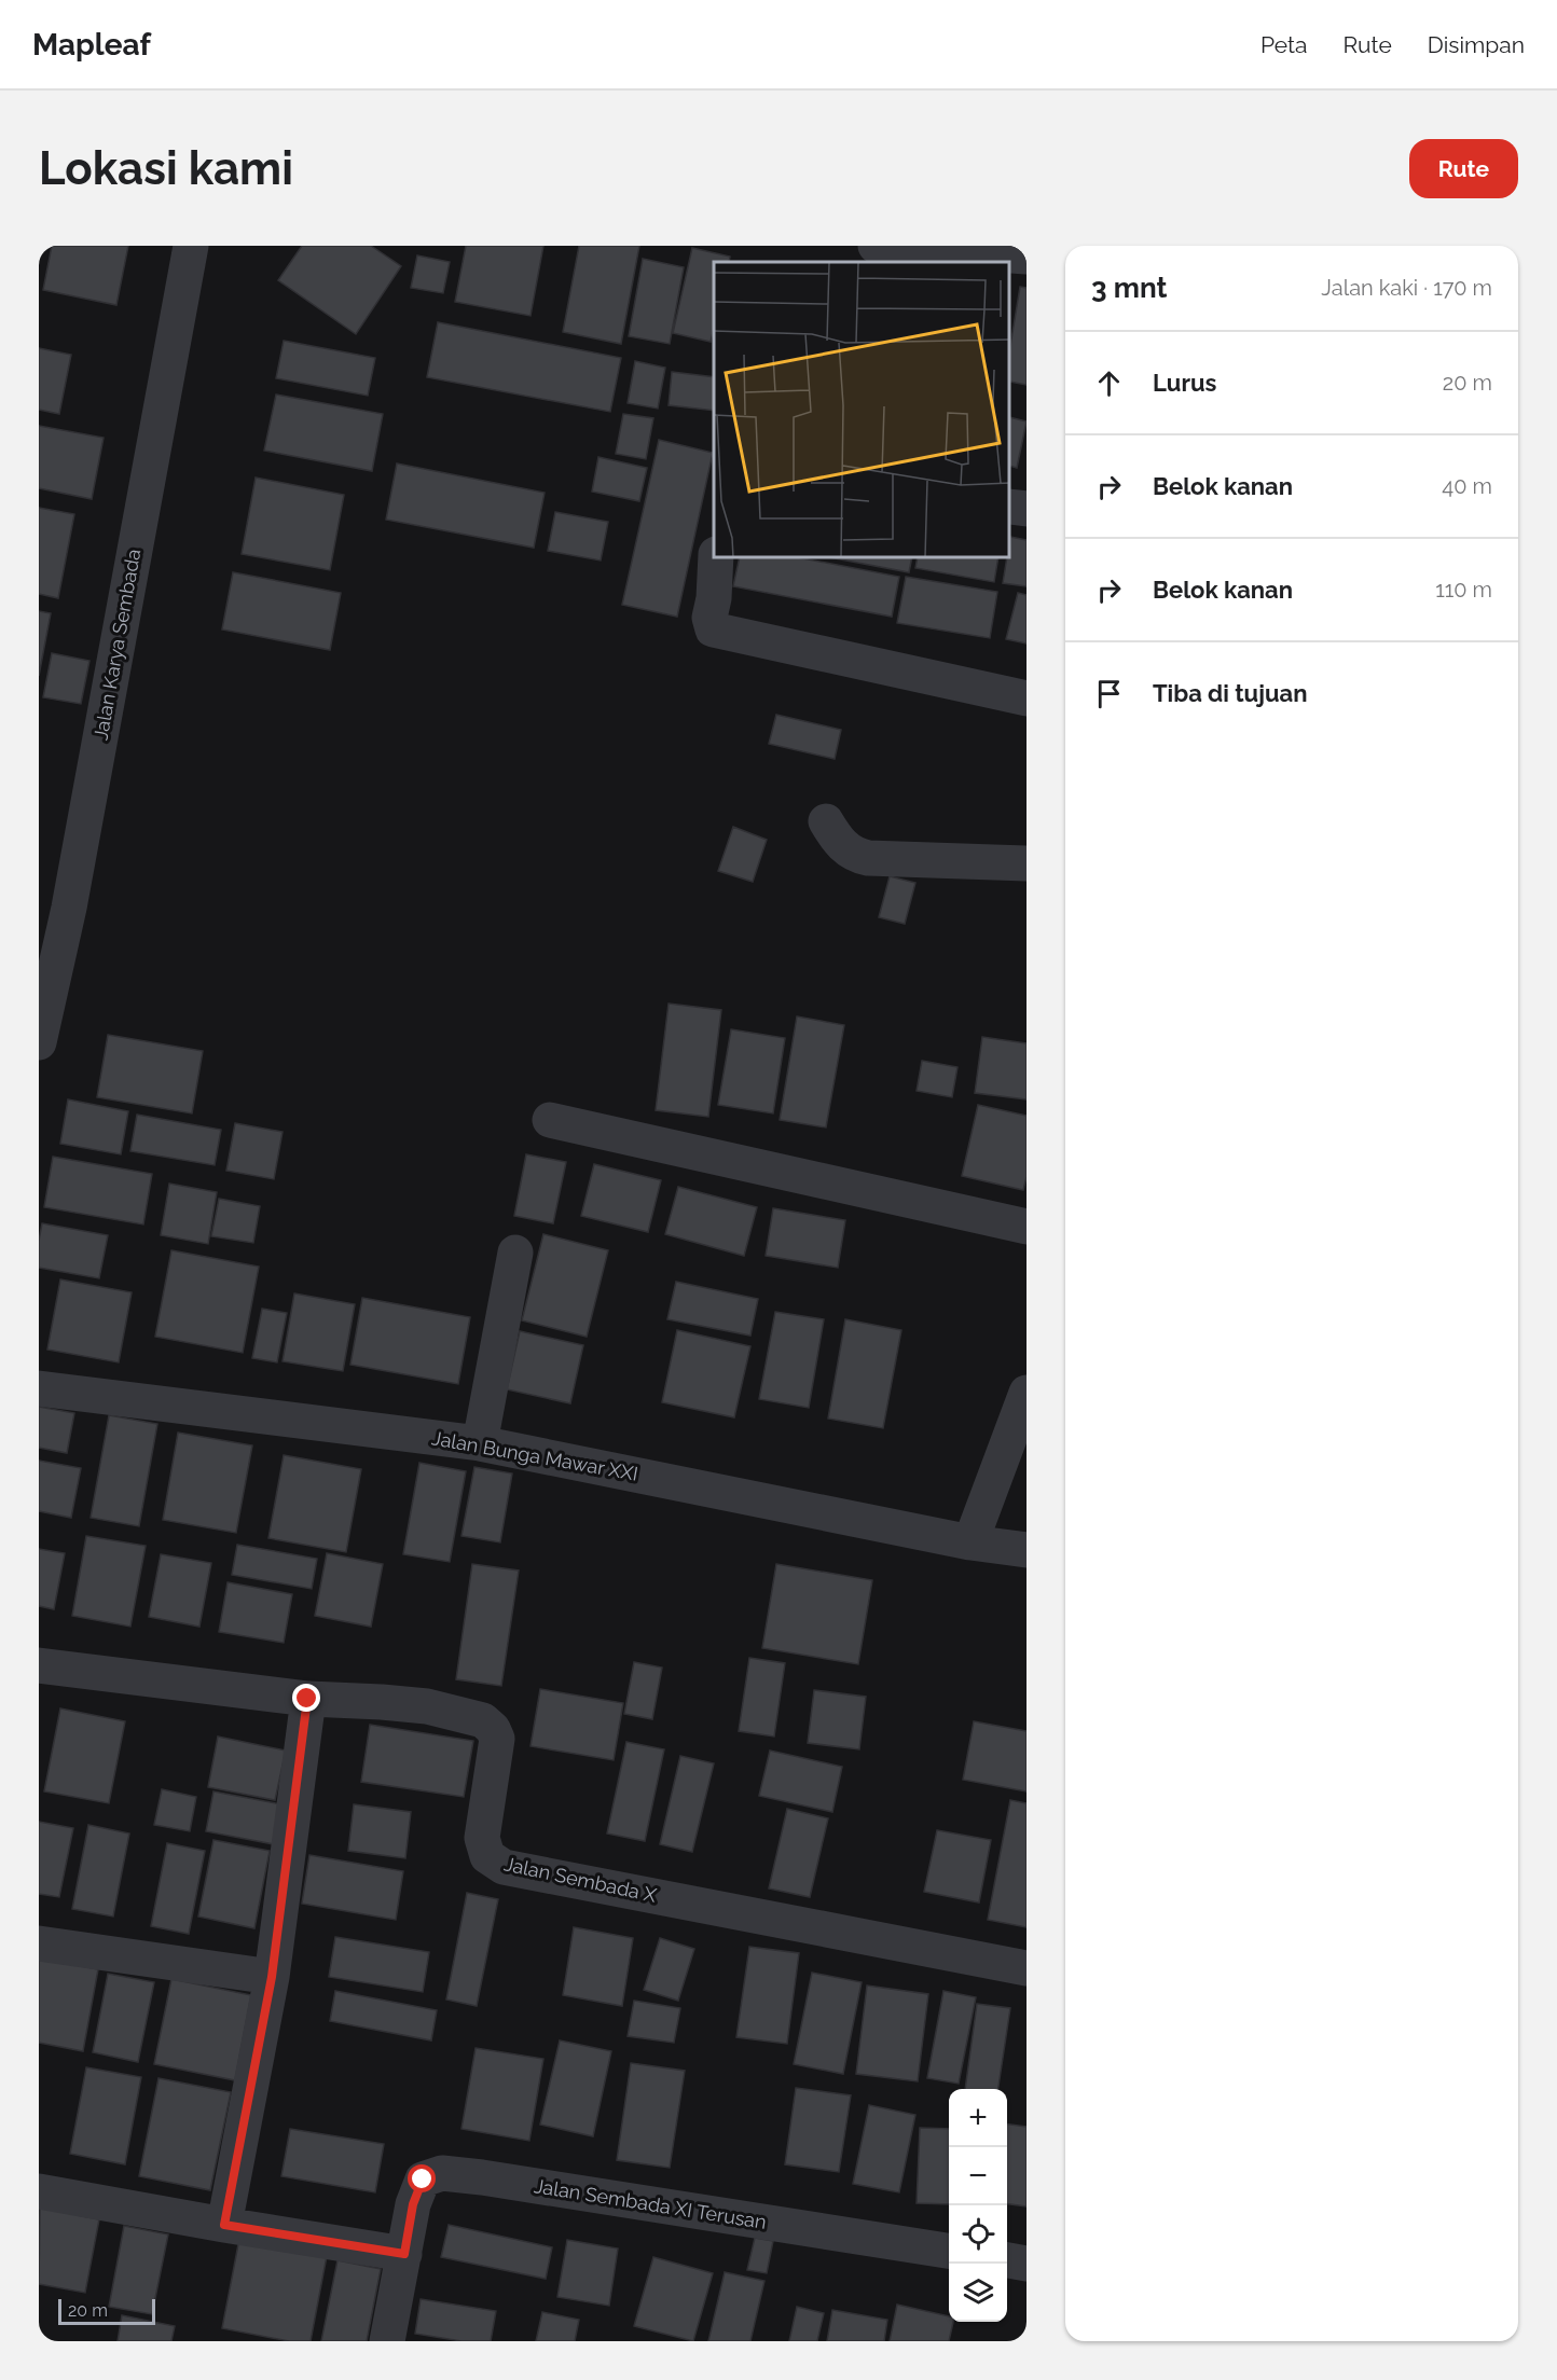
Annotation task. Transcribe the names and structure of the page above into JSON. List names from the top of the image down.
{
  "streets": {
    "street": [
      "Jalan Karya Sembada",
      "Jalan Bunga Mawar XXI",
      "Jalan Sembada X",
      "Jalan Sembada XI Terusan"
    ]
  },
  "scale_bar": "20 m",
  "page": {
    "header": "Mapleaf",
    "nav": ["Peta", "Rute", "Disimpan"],
    "buttons": "Rute",
    "title": "Lokasi kami",
    "heading": ["3 mnt", "Jalan kaki · 170 m"],
    "list": [
      ["Lurus", "20 m"],
      ["Belok kanan", "40 m"],
      ["Belok kanan", "110 m"],
      "Tiba di tujuan"
    ],
    "map_buttons": ["+", "−"],
    "scale": "20 m"
  }
}
